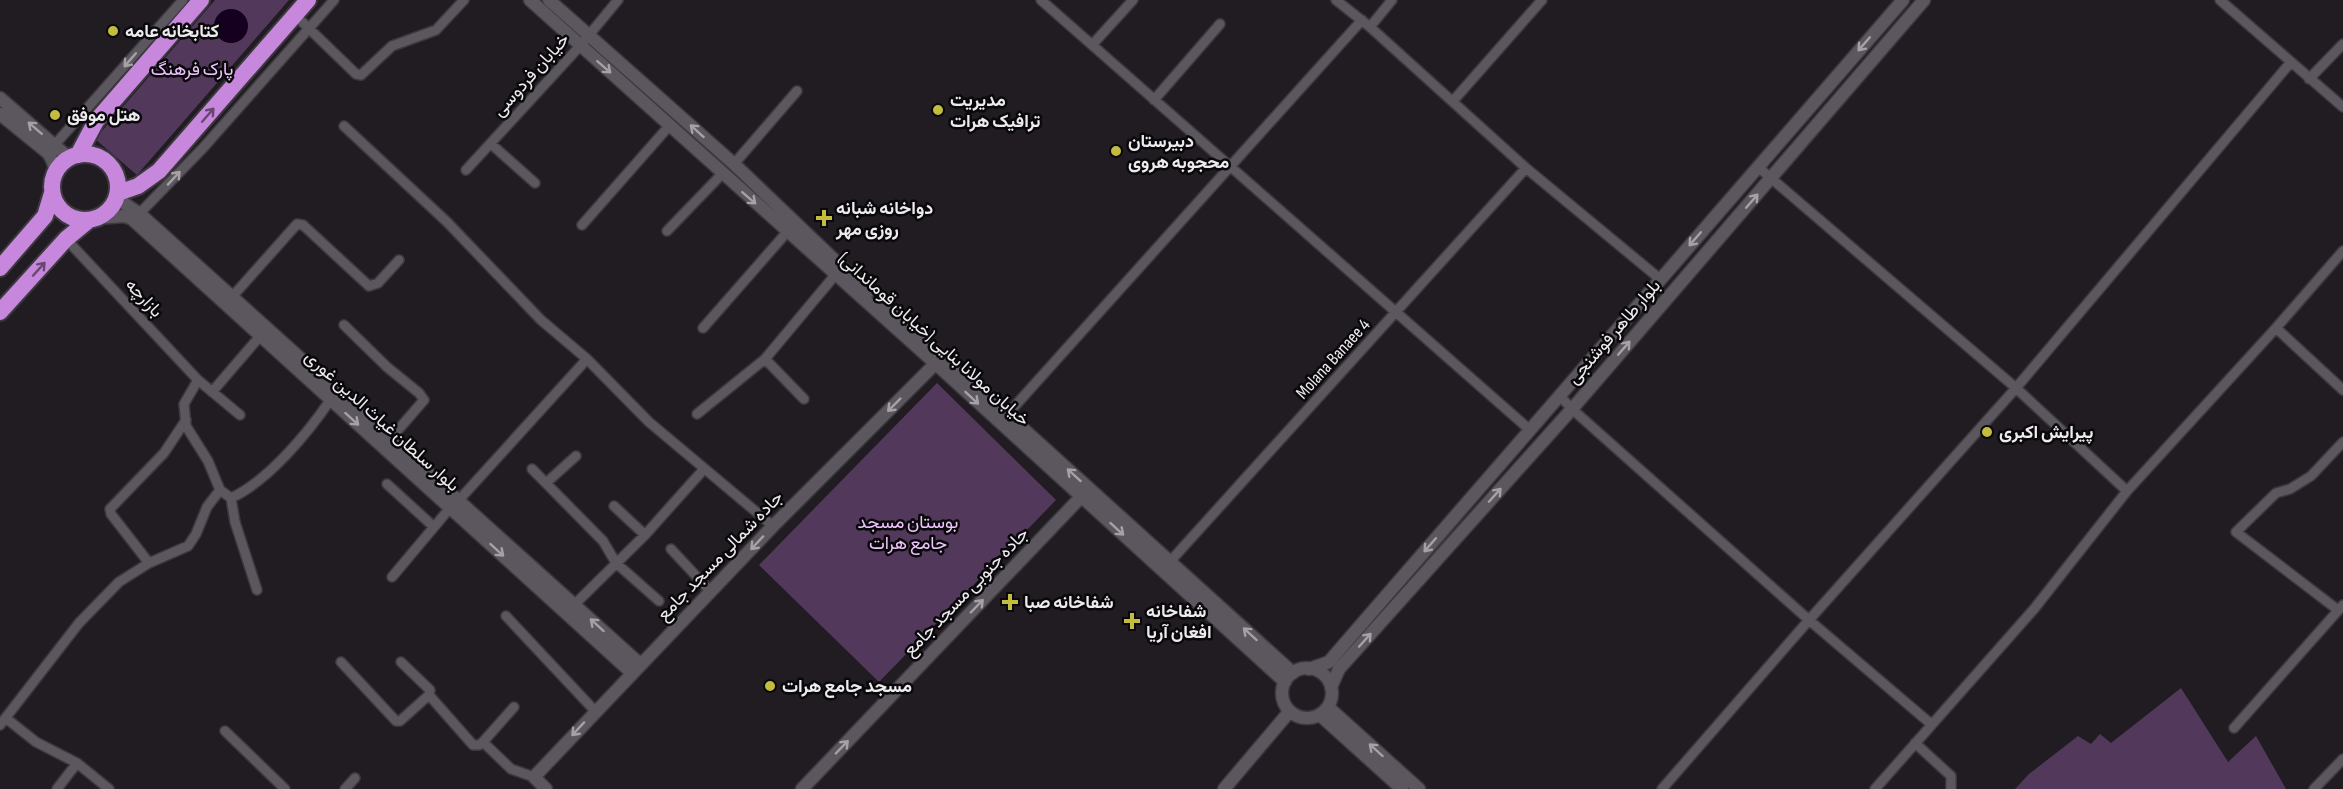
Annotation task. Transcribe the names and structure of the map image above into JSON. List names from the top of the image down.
{
  "streets": {
    "street": [
      "خیابان فردوسی",
      "بازارچه",
      "بلوار طاهر فوشنجی",
      "خیابان مولانا بنایی (خیابان قوماندانی)",
      "Molana Banaee 4",
      "بلوار سلطان غیاث الدین غوری",
      "جاده شمالی مسجد جامع",
      "جاده جنوبی مسجد جامع"
    ]
  },
  "crossings": [
    ["خیابان فردوسی", "خیابان مولانا بنایی (خیابان قوماندانی)"],
    ["بلوار طاهر فوشنجی", "خیابان مولانا بنایی (خیابان قوماندانی)"],
    ["خیابان مولانا بنایی (خیابان قوماندانی)", "Molana Banaee 4"],
    ["خیابان مولانا بنایی (خیابان قوماندانی)", "جاده شمالی مسجد جامع"],
    ["خیابان مولانا بنایی (خیابان قوماندانی)", "جاده جنوبی مسجد جامع"],
    ["بلوار سلطان غیاث الدین غوری", "جاده شمالی مسجد جامع"]
  ],
  "one_way": ["جاده شمالی مسجد جامع", "جاده جنوبی مسجد جامع"],
  "parks": ["پارک فرهنگ", "بوستان مسجد جامع هرات"],
  "places": {
    "other": [
      "کتابخانه عامه",
      "مدیریت ترافیک هرات",
      "هتل موفق",
      "دبیرستان محجوبه هروی",
      "پیرایش اکبری",
      "مسجد جامع هرات"
    ],
    "health": ["دواخانه شبانه روزی مهر", "شفاخانه صبا", "شفاخانه افغان آریا"]
  }
}
